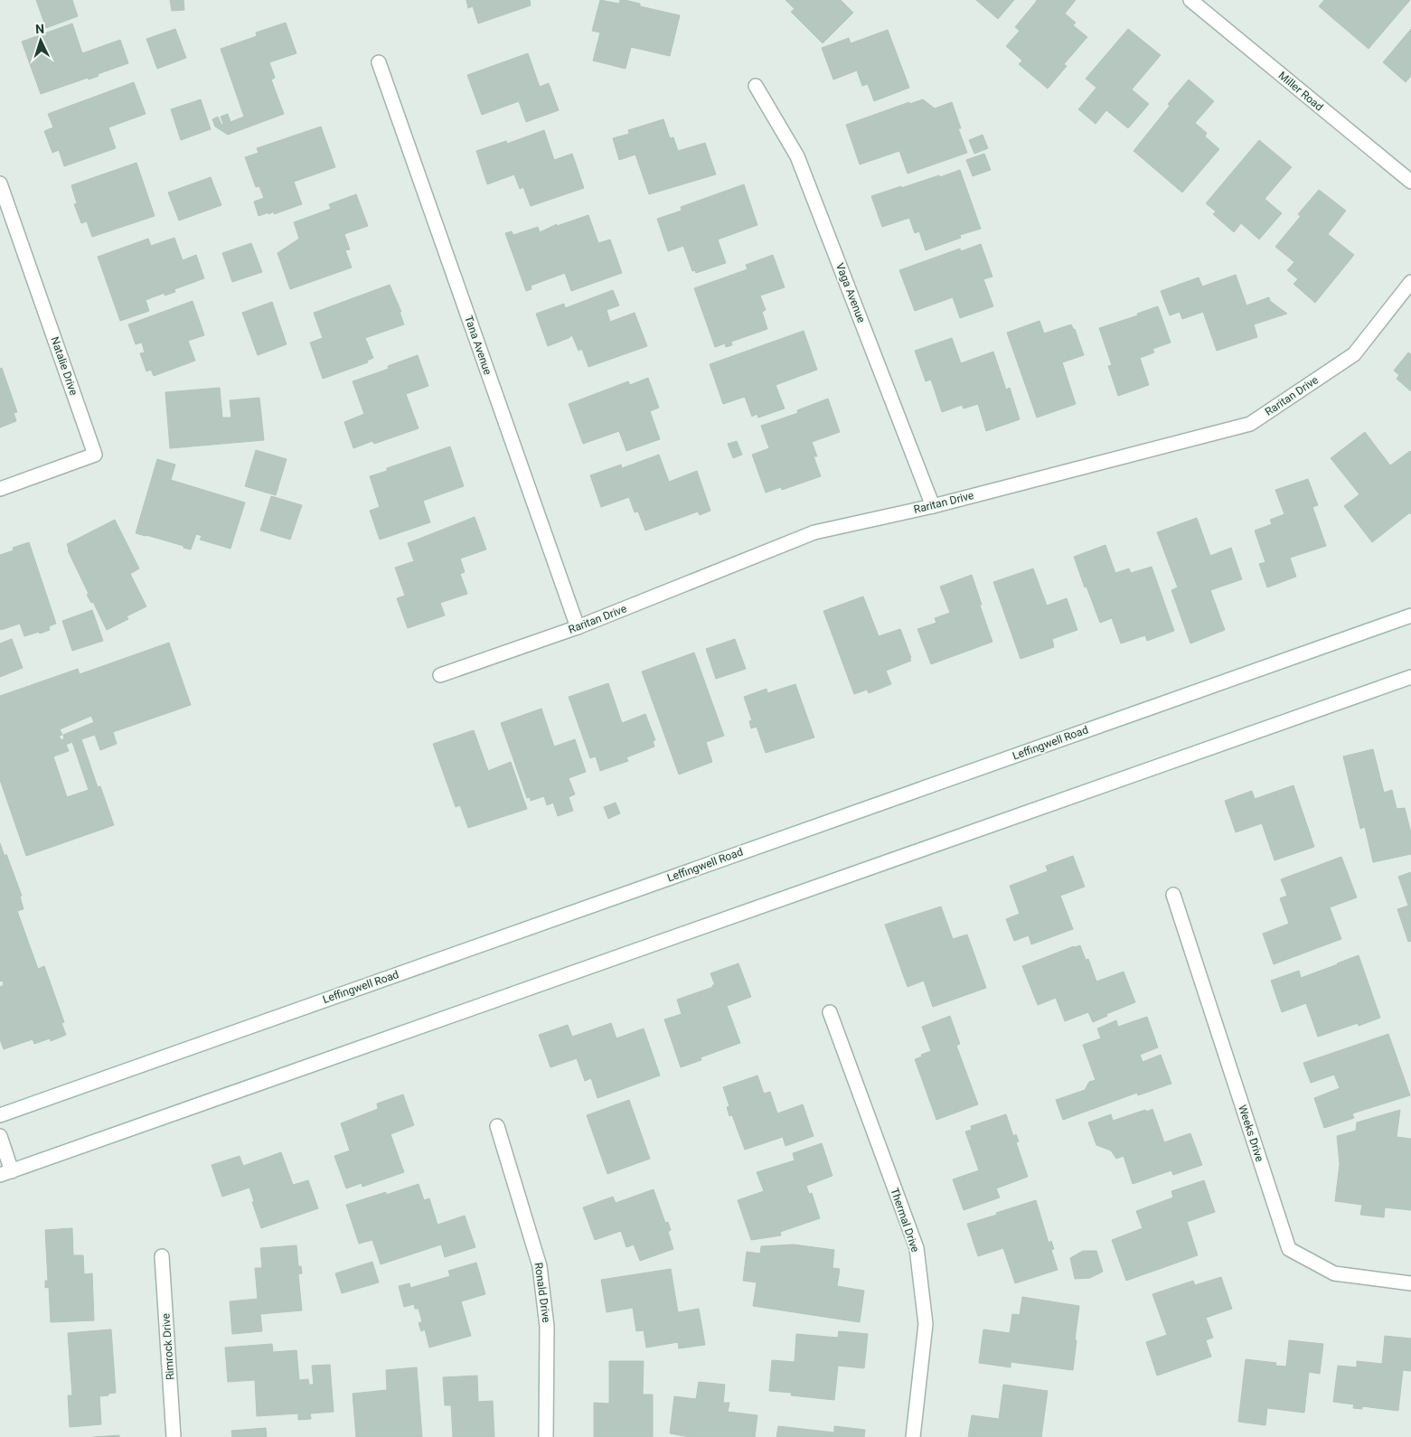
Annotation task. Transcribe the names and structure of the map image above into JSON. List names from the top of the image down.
{
  "streets": {
    "street": [
      "Miller Road",
      "Vaga Avenue",
      "Tana Avenue",
      "Natalie Drive",
      "Raritan Drive",
      "Leffingwell Road",
      "Weeks Drive",
      "Thermal Drive",
      "Ronald Drive",
      "Rimrock Drive"
    ]
  },
  "crossings": [
    ["Vaga Avenue", "Raritan Drive"],
    ["Tana Avenue", "Raritan Drive"]
  ],
  "north": "top"
}
